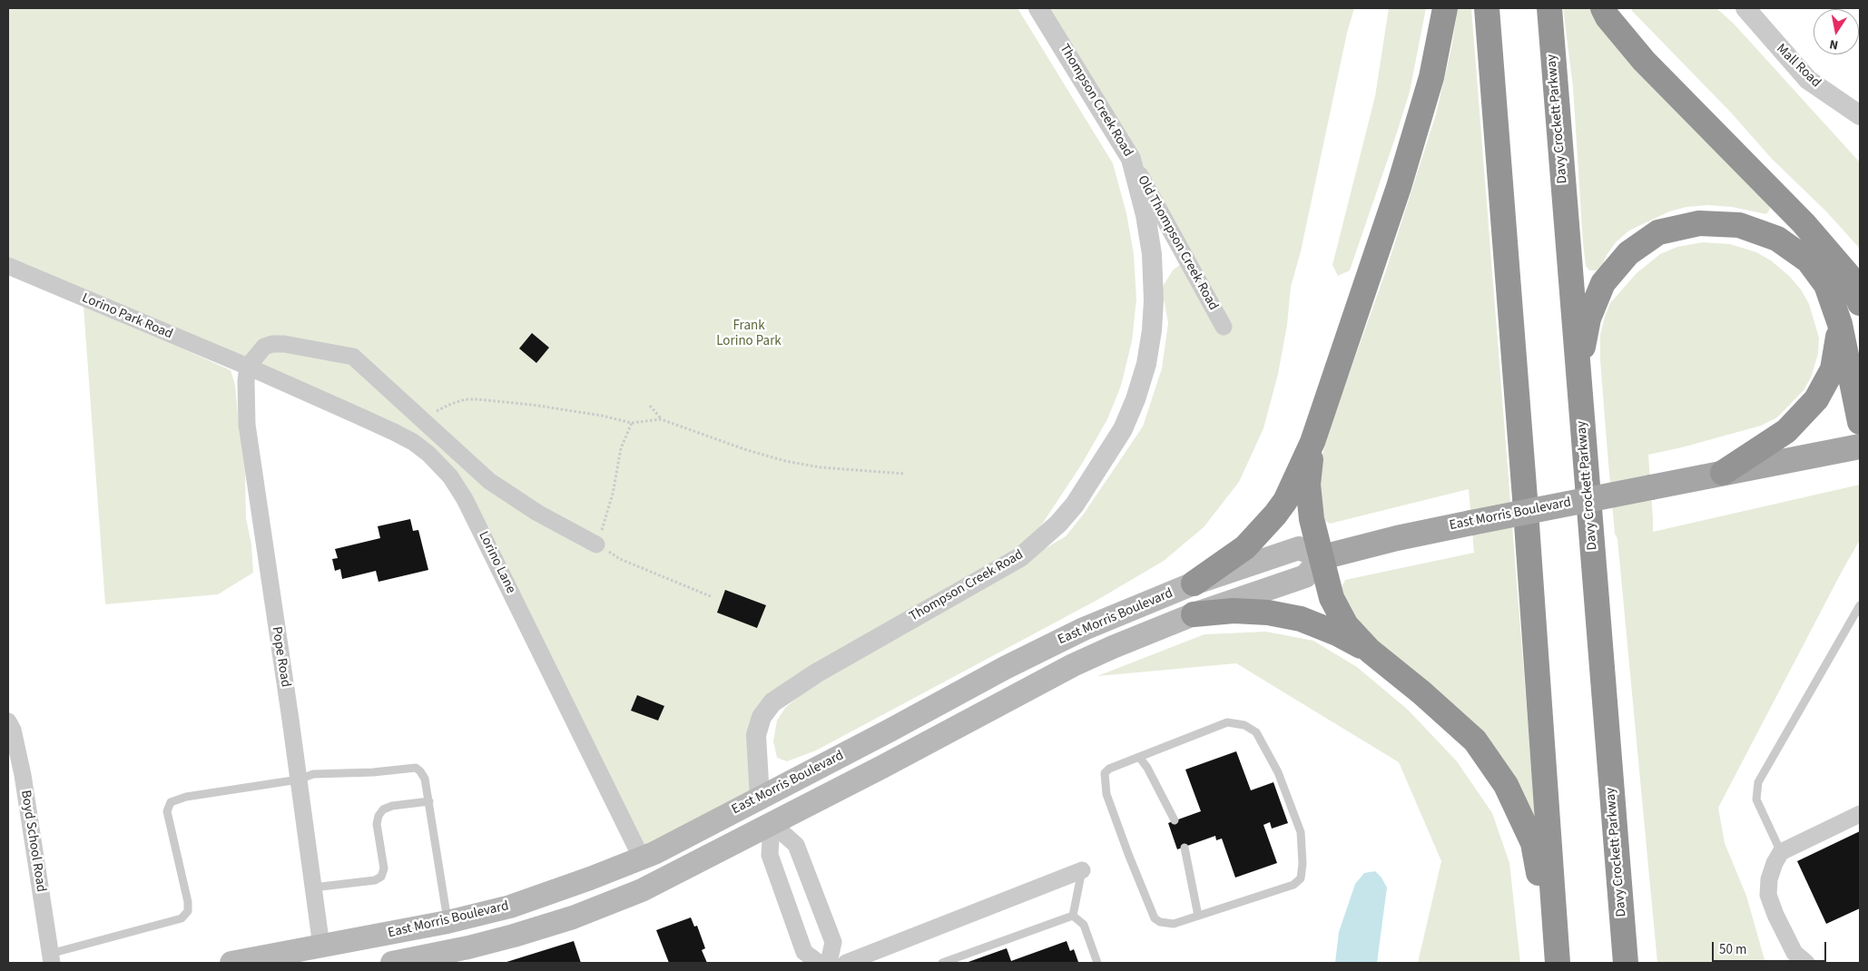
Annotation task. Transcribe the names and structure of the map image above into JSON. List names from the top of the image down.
{
  "streets": {
    "highway": ["Davy Crockett Parkway"],
    "main road": ["East Morris Boulevard"],
    "street": [
      "Mall Road",
      "Thompson Creek Road",
      "Old Thompson Creek Road",
      "Lorino Park Road",
      "Lorino Lane",
      "Pope Road",
      "Boyd School Road"
    ]
  },
  "crossings": [
    ["Thompson Creek Road", "Old Thompson Creek Road"],
    ["Thompson Creek Road", "East Morris Boulevard"],
    ["Lorino Park Road", "Lorino Lane"],
    ["Lorino Park Road", "Pope Road"],
    ["East Morris Boulevard", "Lorino Lane"],
    ["East Morris Boulevard", "Pope Road"],
    ["Lorino Lane", "Pope Road"]
  ],
  "parks": ["Frank Lorino Park"],
  "scale_bar": "50 m",
  "north": "bottom"
}
